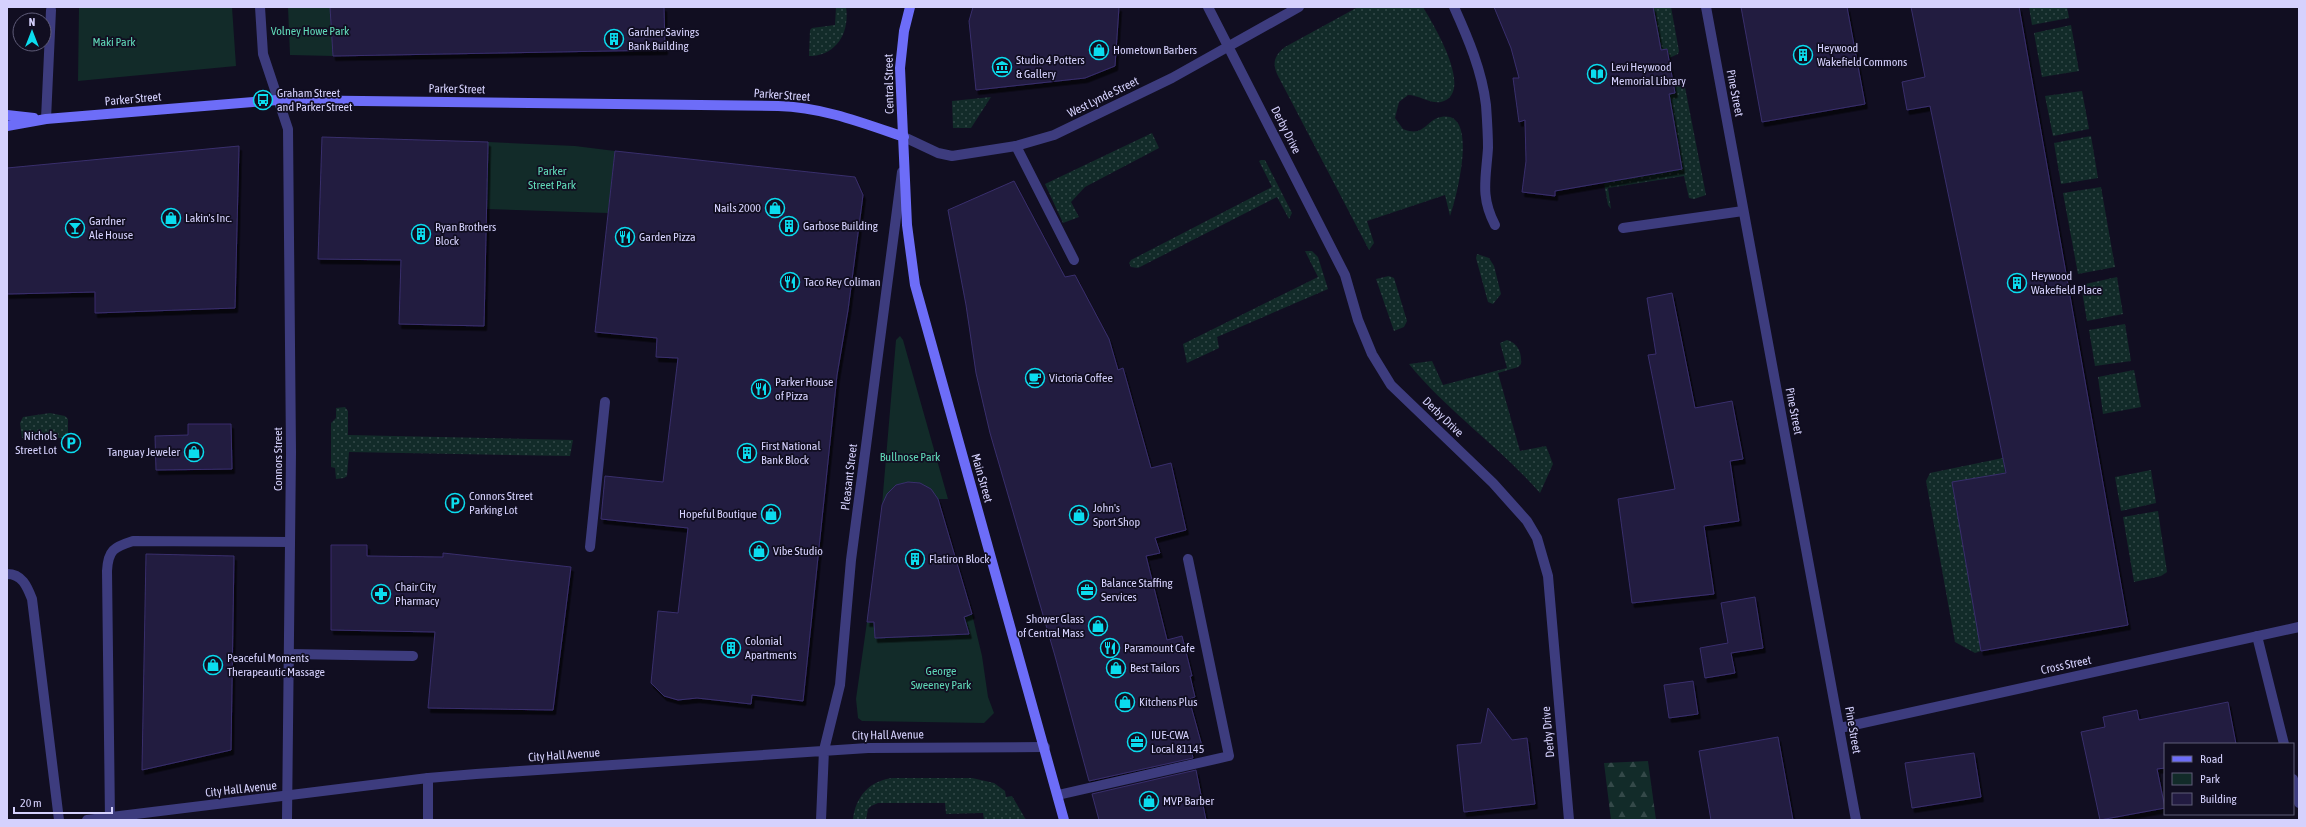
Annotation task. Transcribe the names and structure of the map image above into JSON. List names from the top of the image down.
{
  "streets": {
    "main road": ["Central Street", "Parker Street", "Main Street"],
    "street": [
      "Pine Street",
      "West Lynde Street",
      "Derby Drive",
      "Connors Street",
      "Pleasant Street",
      "Cross Street",
      "City Hall Avenue"
    ]
  },
  "crossings": [
    ["Central Street", "Parker Street"],
    ["Central Street", "West Lynde Street"],
    ["Central Street", "Pleasant Street"],
    ["Central Street", "Main Street"],
    ["Parker Street", "West Lynde Street"],
    ["Parker Street", "Connors Street"],
    ["Parker Street", "Pleasant Street"],
    ["Parker Street", "Main Street"],
    ["Pine Street", "Cross Street"],
    ["West Lynde Street", "Derby Drive"],
    ["West Lynde Street", "Pleasant Street"],
    ["West Lynde Street", "Main Street"],
    ["Connors Street", "City Hall Avenue"],
    ["Pleasant Street", "Main Street"],
    ["Pleasant Street", "City Hall Avenue"],
    ["Main Street", "City Hall Avenue"]
  ],
  "parks": [
    "Volney Howe Park",
    "Maki Park",
    "Parker Street Park",
    "Bullnose Park",
    "George Sweeney Park"
  ],
  "places": {
    "building": [
      "Gardner Savings Bank Building",
      "Heywood Wakefield Commons",
      "Garbose Building",
      "Ryan Brothers Block",
      "Heywood Wakefield Place",
      "First National Bank Block",
      "Flatiron Block",
      "Colonial Apartments"
    ],
    "shop": [
      "Hometown Barbers",
      "Nails 2000",
      "Lakin's Inc.",
      "Tanguay Jeweler",
      "Hopeful Boutique",
      "John's Sport Shop",
      "Vibe Studio",
      "Shower Glass of Central Mass",
      "Peaceful Moments Therapeautic Massage",
      "Best Tailors",
      "Kitchens Plus",
      "MVP Barber"
    ],
    "museum": ["Studio 4 Potters & Gallery"],
    "library": ["Levi Heywood Memorial Library"],
    "bus stop": ["Graham Street and Parker Street"],
    "bar": ["Gardner Ale House"],
    "restaurant": [
      "Garden Pizza",
      "Taco Rey Coliman",
      "Parker House of Pizza",
      "Paramount Cafe"
    ],
    "cafe": ["Victoria Coffee"],
    "parking": ["Nichols Street Lot", "Connors Street Parking Lot"],
    "office": ["Balance Staffing Services", "IUE-CWA Local 81145"],
    "pharmacy": ["Chair City Pharmacy"]
  },
  "legend": ["Road", "Park", "Building"],
  "scale_bar": "20 m",
  "north": "top"
}
